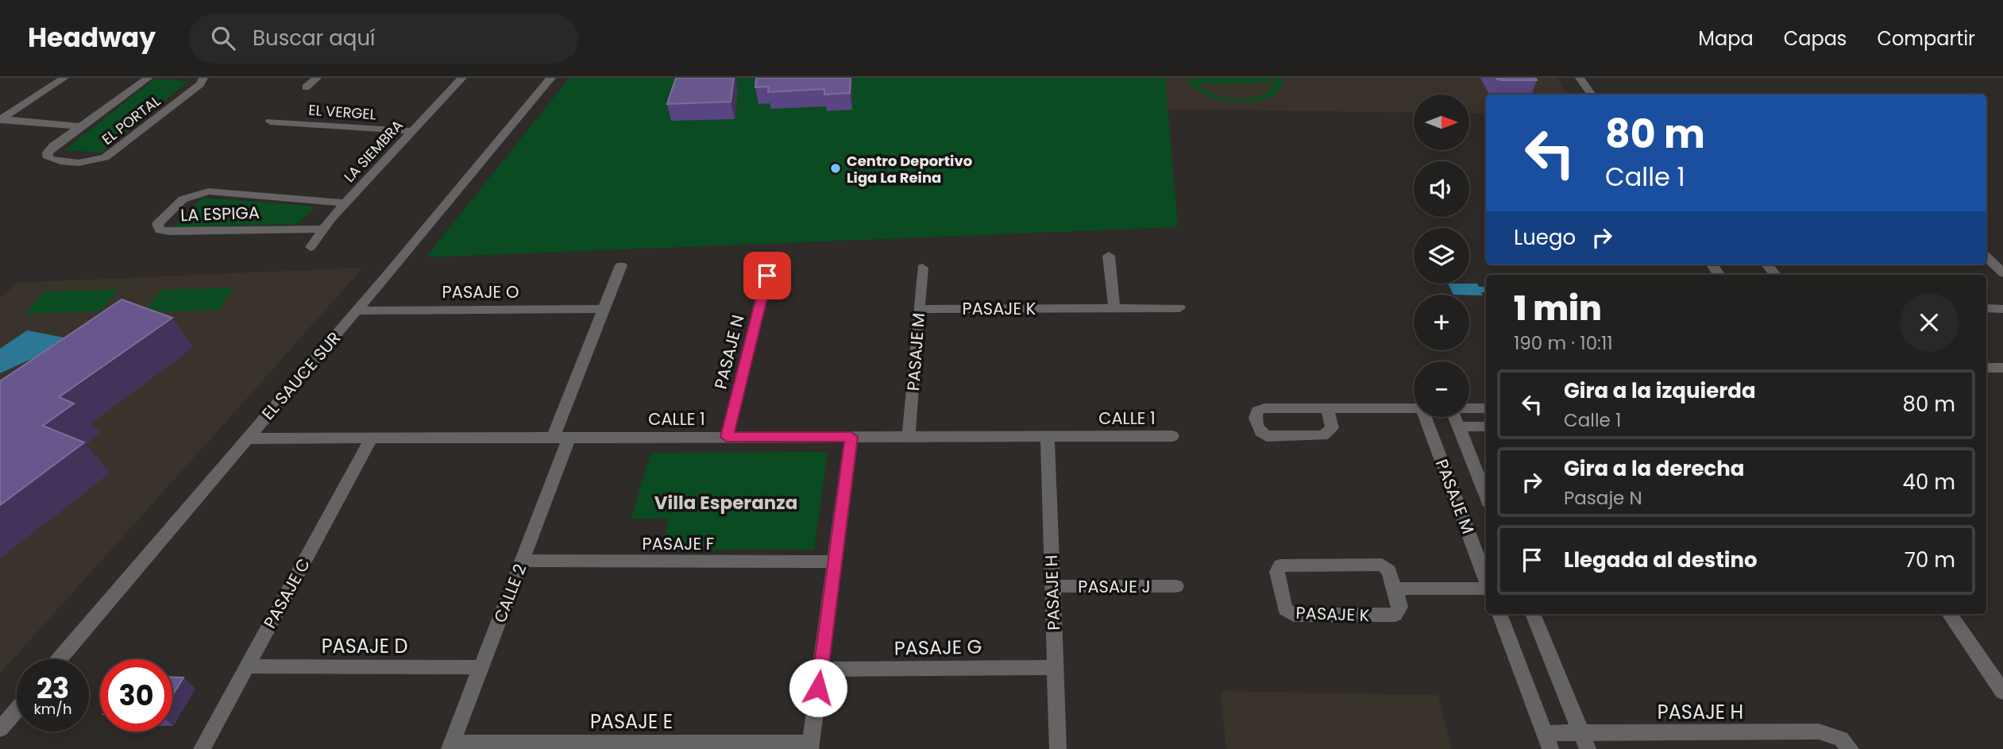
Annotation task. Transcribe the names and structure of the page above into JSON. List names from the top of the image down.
{
  "streets": {
    "street": [
      "EL VERGEL",
      "EL PORTAL",
      "LA SIEMBRA",
      "LA ESPIGA",
      "PASAJE O",
      "PASAJE K",
      "PASAJE N",
      "PASAJE M",
      "EL SAUCE SUR",
      "CALLE 1",
      "PASAJE F",
      "PASAJE J",
      "PASAJE H",
      "PASAJE C",
      "CALLE 2",
      "PASAJE D",
      "PASAJE G",
      "PASAJE E"
    ]
  },
  "crossings": [
    ["EL VERGEL", "LA SIEMBRA"],
    ["LA SIEMBRA", "LA ESPIGA"],
    ["PASAJE O", "EL SAUCE SUR"],
    ["PASAJE K", "PASAJE M"],
    ["PASAJE N", "CALLE 1"],
    ["PASAJE M", "CALLE 1"],
    ["EL SAUCE SUR", "CALLE 1"],
    ["CALLE 1", "PASAJE H"],
    ["CALLE 1", "PASAJE C"],
    ["CALLE 1", "CALLE 2"],
    ["PASAJE F", "CALLE 2"],
    ["PASAJE J", "PASAJE H"],
    ["PASAJE H", "PASAJE G"],
    ["PASAJE C", "PASAJE D"],
    ["CALLE 2", "PASAJE D"],
    ["CALLE 2", "PASAJE E"]
  ],
  "districts": ["Villa Esperanza"],
  "places": ["Centro Deportivo Liga La Reina"],
  "north": "right",
  "page": {
    "header": "Headway",
    "search": "Buscar aquí",
    "nav": ["Mapa", "Capas", "Compartir"],
    "map_buttons": ["+", "−"],
    "turn": ["80 m", "Calle 1"],
    "then": "Luego",
    "heading": ["1 min", "190 m · 10:11"],
    "list": [
      {
        "name": "Gira a la izquierda",
        "note": "Calle 1",
        "value": "80 m"
      },
      {
        "name": "Gira a la derecha",
        "note": "Pasaje N",
        "value": "40 m"
      },
      {
        "name": "Llegada al destino",
        "value": "70 m"
      }
    ],
    "speed": "23 km/h",
    "limit": "30"
  }
}
